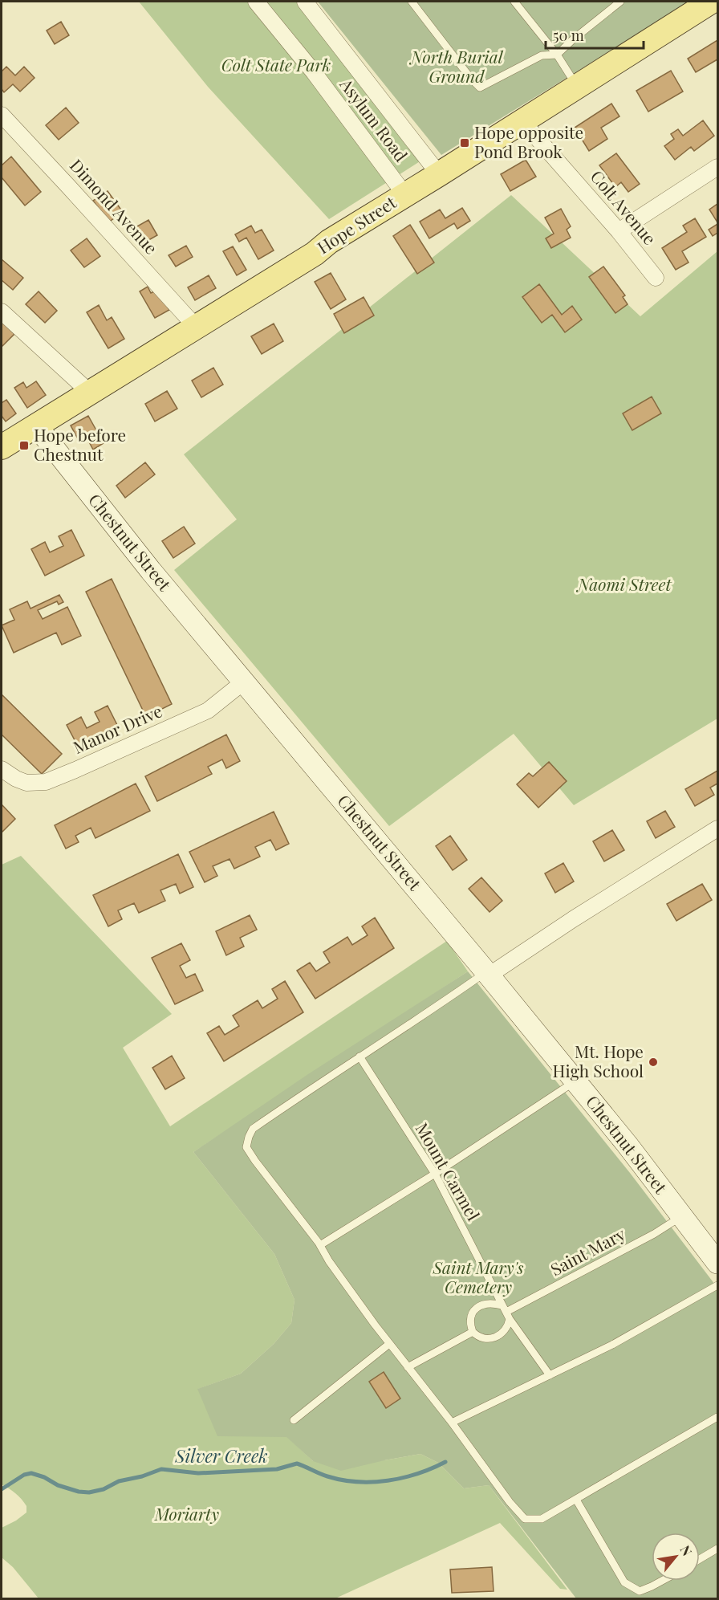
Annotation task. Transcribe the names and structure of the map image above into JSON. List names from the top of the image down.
{
  "streets": {
    "main road": ["Hope Street"],
    "street": [
      "Asylum Road",
      "Dimond Avenue",
      "Colt Avenue",
      "Chestnut Street",
      "Manor Drive"
    ],
    "lane": ["Mount Carmel", "Saint Mary"]
  },
  "crossings": [
    ["Asylum Road", "Hope Street"],
    ["Dimond Avenue", "Hope Street"],
    ["Colt Avenue", "Hope Street"],
    ["Hope Street", "Chestnut Street"],
    ["Chestnut Street", "Manor Drive"],
    ["Chestnut Street", "Saint Mary"],
    ["Mount Carmel", "Saint Mary"]
  ],
  "water": ["Silver Creek"],
  "parks": [
    "North Burial Ground",
    "Colt State Park",
    "Naomi Street",
    "Saint Mary's Cemetery",
    "Moriarty"
  ],
  "places": {
    "transit": ["Hope opposite Pond Brook", "Hope before Chestnut"],
    "other": ["Mt. Hope High School"]
  },
  "scale_bar": "50 m",
  "north": "top right"
}
